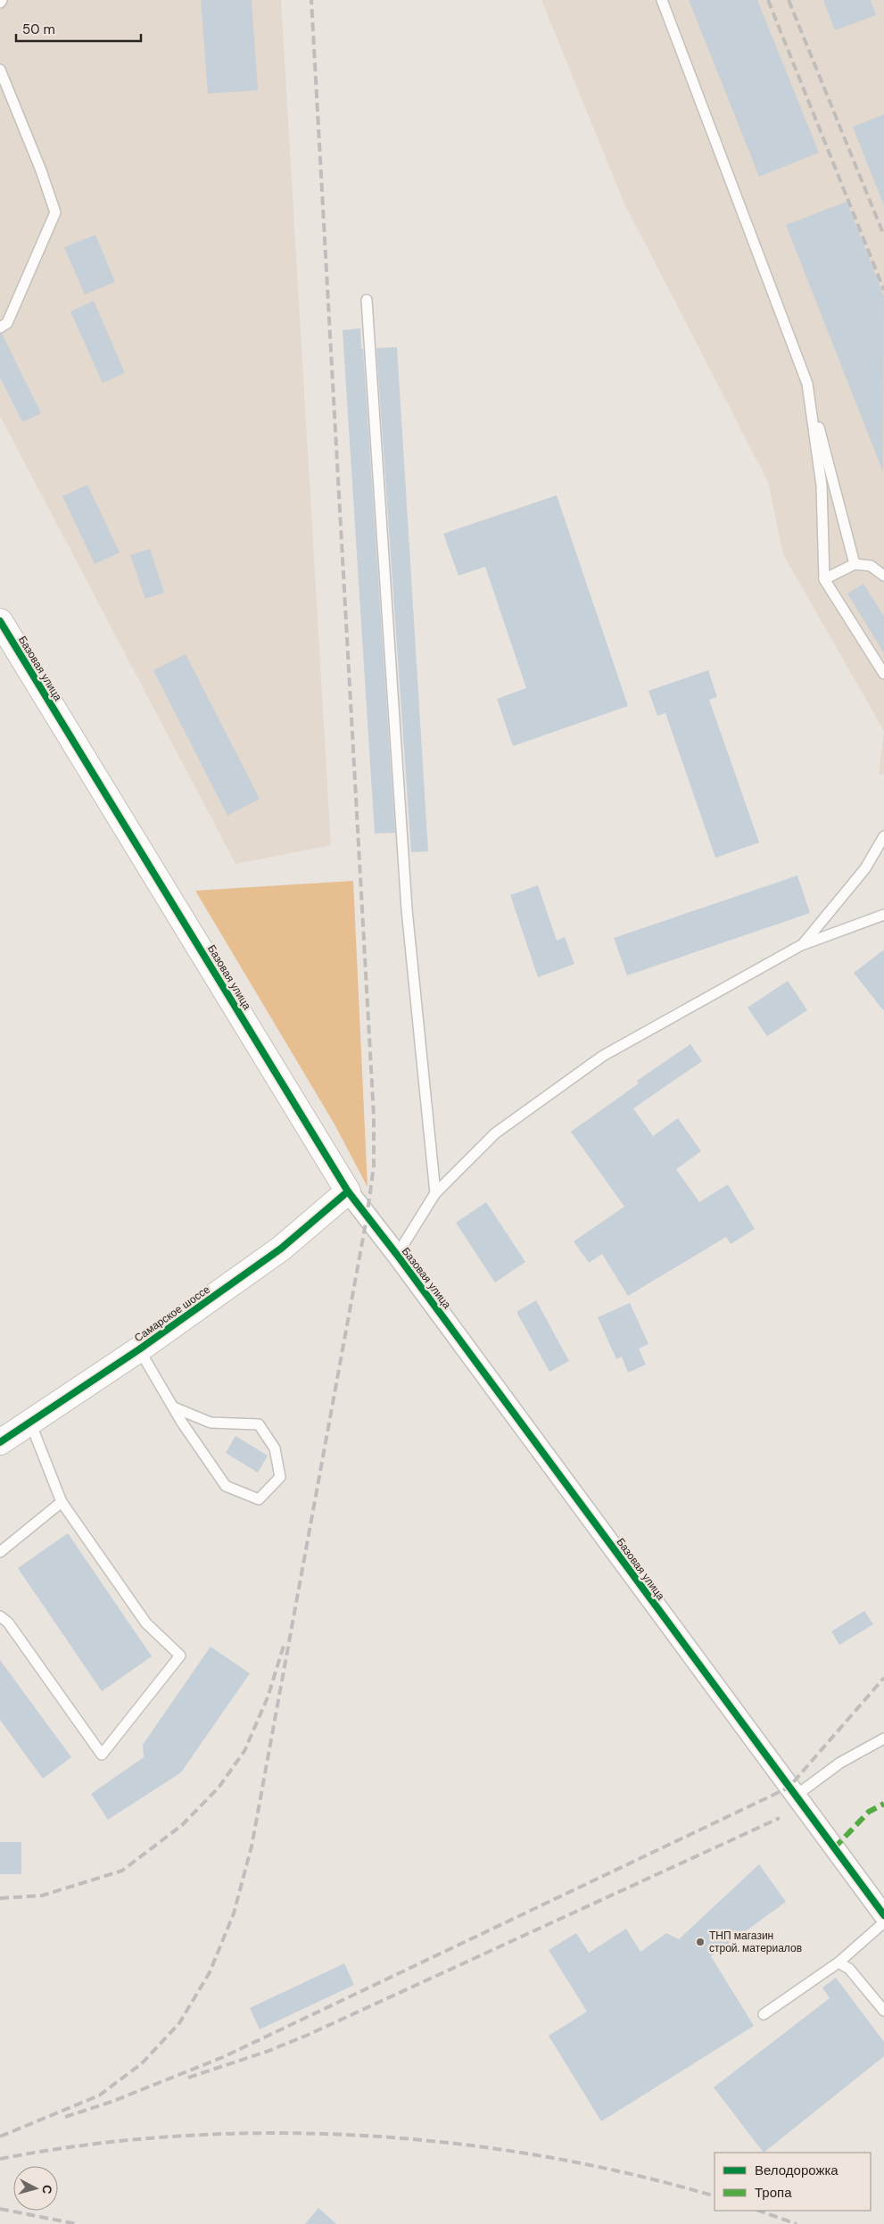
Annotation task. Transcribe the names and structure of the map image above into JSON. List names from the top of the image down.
{
  "streets": {
    "street": ["Базовая улица", "Самарское шоссе"]
  },
  "crossings": [
    ["Базовая улица", "Самарское шоссе"]
  ],
  "places": ["ТНП магазин строй. материалов"],
  "legend": ["Велодорожка", "Тропа"],
  "scale_bar": "50 m",
  "north": "right"
}
